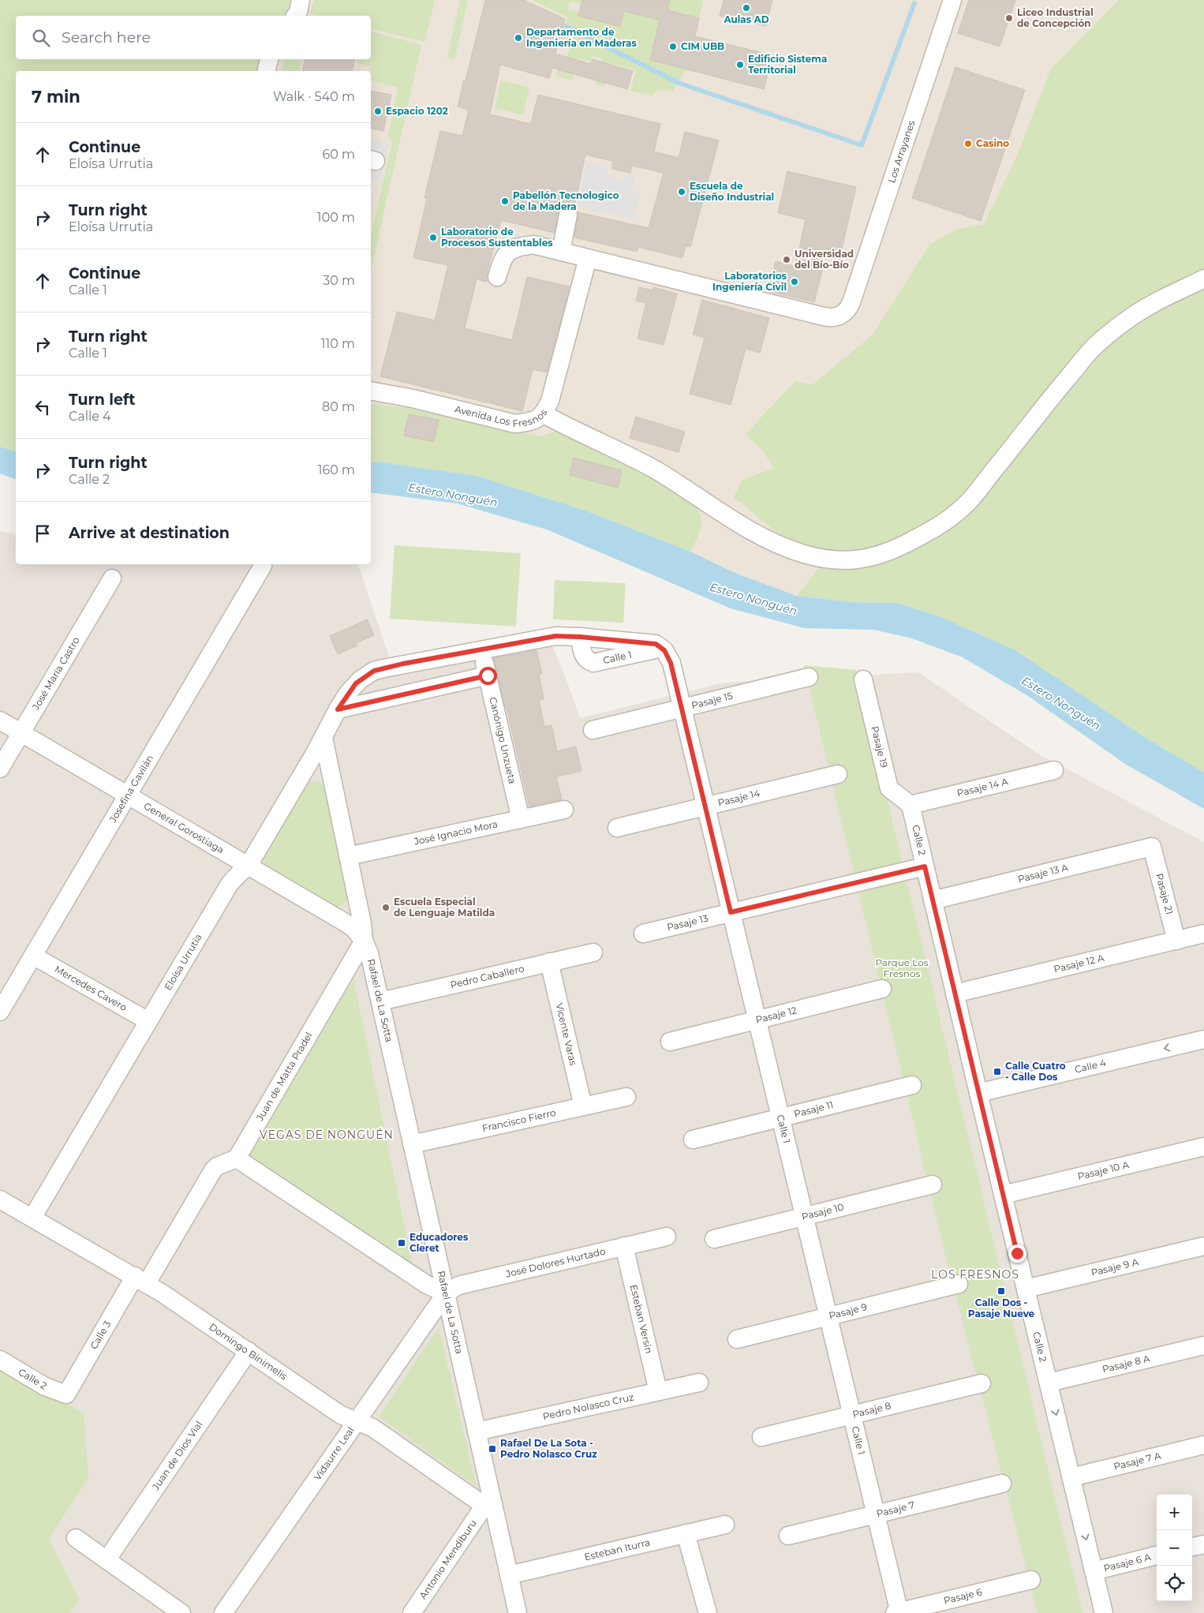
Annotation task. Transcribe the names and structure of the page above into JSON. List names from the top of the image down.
{
  "streets": {
    "street": [
      "Los Arrayanes",
      "Avenida Los Fresnos",
      "Calle 1",
      "José María Castro",
      "Pasaje 15",
      "Canónigo Unzueta",
      "Pasaje 19",
      "Pasaje 14 A",
      "Josefina Gavilán",
      "Pasaje 14",
      "General Gorostiaga",
      "José Ignacio Mora",
      "Calle 2",
      "Pasaje 13 A",
      "Pasaje 21",
      "Pasaje 13",
      "Eloísa Urrutia",
      "Pasaje 12 A",
      "Pedro Caballero",
      "Mercedes Cavero",
      "Rafael de La Sotta",
      "Pasaje 12",
      "Vicente Varas",
      "Calle 4",
      "Juan de Matta Pradel",
      "Pasaje 11",
      "Francisco Fierro",
      "Pasaje 10 A",
      "Pasaje 10",
      "José Dolores Hurtado",
      "Pasaje 9 A",
      "Pasaje 9",
      "Esteban Versin",
      "Calle 3",
      "Domingo Binimelis",
      "Pasaje 8 A",
      "Pedro Nolasco Cruz",
      "Pasaje 8",
      "Vidaurre Leal",
      "Juan de Dios Vial",
      "Pasaje 7 A",
      "Pasaje 7",
      "Esteban Iturra",
      "Antonio Mendiburu",
      "Pasaje 6 A",
      "Pasaje 6"
    ]
  },
  "crossings": [
    ["Los Arrayanes", "Avenida Los Fresnos"],
    ["Calle 1", "Pasaje 15"],
    ["Calle 1", "Pasaje 14"],
    ["Calle 1", "Pasaje 13"],
    ["Calle 1", "Eloísa Urrutia"],
    ["Calle 1", "Pasaje 12"],
    ["Calle 1", "Pasaje 11"],
    ["Calle 1", "Pasaje 10"],
    ["Calle 1", "Pasaje 9"],
    ["Calle 1", "Pasaje 8"],
    ["Calle 1", "Pasaje 7"],
    ["Calle 1", "Pasaje 6"],
    ["José María Castro", "General Gorostiaga"],
    ["Canónigo Unzueta", "José Ignacio Mora"],
    ["Canónigo Unzueta", "Eloísa Urrutia"],
    ["Pasaje 19", "Pasaje 14 A"],
    ["Pasaje 19", "Calle 2"],
    ["Pasaje 14 A", "Calle 2"],
    ["Josefina Gavilán", "General Gorostiaga"],
    ["Josefina Gavilán", "Mercedes Cavero"],
    ["General Gorostiaga", "Eloísa Urrutia"],
    ["General Gorostiaga", "Rafael de La Sotta"],
    ["General Gorostiaga", "Juan de Matta Pradel"],
    ["José Ignacio Mora", "Rafael de La Sotta"],
    ["Calle 2", "Pasaje 13 A"],
    ["Calle 2", "Pasaje 12 A"],
    ["Calle 2", "Calle 4"],
    ["Calle 2", "Pasaje 10 A"],
    ["Calle 2", "Pasaje 9 A"],
    ["Calle 2", "Calle 3"],
    ["Calle 2", "Pasaje 8 A"],
    ["Calle 2", "Pasaje 7 A"],
    ["Calle 2", "Pasaje 6 A"],
    ["Pasaje 13 A", "Pasaje 21"],
    ["Pasaje 21", "Pasaje 12 A"],
    ["Eloísa Urrutia", "Mercedes Cavero"],
    ["Eloísa Urrutia", "Rafael de La Sotta"],
    ["Eloísa Urrutia", "Domingo Binimelis"],
    ["Pedro Caballero", "Rafael de La Sotta"],
    ["Pedro Caballero", "Vicente Varas"],
    ["Rafael de La Sotta", "Juan de Matta Pradel"],
    ["Rafael de La Sotta", "Francisco Fierro"],
    ["Rafael de La Sotta", "José Dolores Hurtado"],
    ["Rafael de La Sotta", "Domingo Binimelis"],
    ["Rafael de La Sotta", "Pedro Nolasco Cruz"],
    ["Rafael de La Sotta", "Vidaurre Leal"],
    ["Rafael de La Sotta", "Esteban Iturra"],
    ["Rafael de La Sotta", "Antonio Mendiburu"],
    ["Vicente Varas", "Francisco Fierro"],
    ["José Dolores Hurtado", "Esteban Versin"],
    ["José Dolores Hurtado", "Vidaurre Leal"],
    ["Esteban Versin", "Pedro Nolasco Cruz"],
    ["Calle 3", "Domingo Binimelis"],
    ["Domingo Binimelis", "Vidaurre Leal"],
    ["Domingo Binimelis", "Juan de Dios Vial"],
    ["Domingo Binimelis", "Antonio Mendiburu"]
  ],
  "one_way": ["Calle 4"],
  "districts": ["VEGAS DE NONGUÉN", "LOS FRESNOS"],
  "water": ["Estero Nonguén"],
  "parks": ["Parque Los Fresnos"],
  "places": {
    "other": [
      "Aulas AD",
      "Liceo Industrial de Concepción",
      "Departamento de Ingeniería en Maderas",
      "CIM UBB",
      "Edificio Sistema Territorial",
      "Espacio 1202",
      "Casino",
      "Escuela de Diseño Industrial",
      "Pabellón Tecnologico de la Madera",
      "Laboratorio de Procesos Sustentables",
      "Universidad del Bío-Bío",
      "Laboratorios Ingeniería Civil",
      "Escuela Especial de Lenguaje Matilda"
    ],
    "transit": [
      "Calle Cuatro - Calle Dos",
      "Educadores Cleret",
      "Calle Dos - Pasaje Nueve",
      "Rafael De La Sota - Pedro Nolasco Cruz"
    ]
  },
  "page": {
    "search": "Search here",
    "heading": ["7 min", "Walk · 540 m"],
    "list": [
      ["Continue", "Eloísa Urrutia", "60 m"],
      ["Turn right", "Eloísa Urrutia", "100 m"],
      ["Continue", "Calle 1", "30 m"],
      ["Turn right", "Calle 1", "110 m"],
      ["Turn left", "Calle 4", "80 m"],
      ["Turn right", "Calle 2", "160 m"],
      "Arrive at destination"
    ],
    "map_buttons": ["+", "−"]
  }
}
